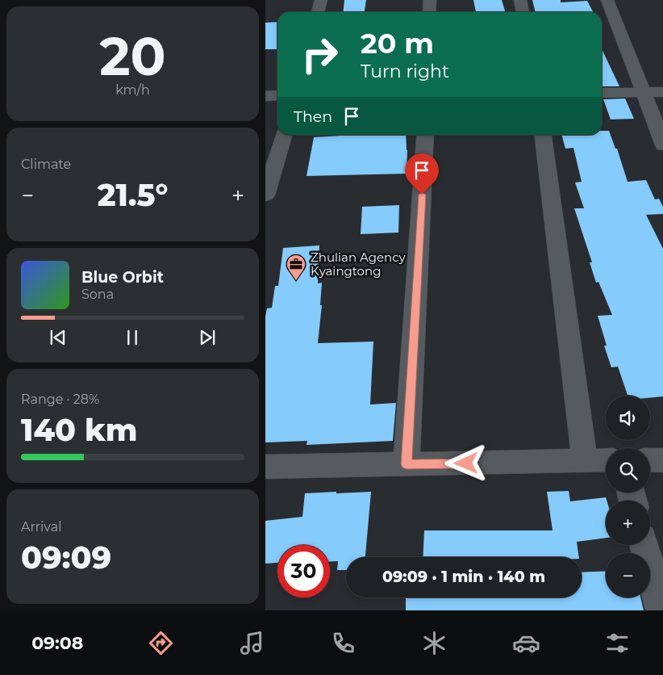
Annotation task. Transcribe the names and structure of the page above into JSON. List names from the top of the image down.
{
  "places": {
    "office": ["Zhulian Agency Kyaingtong"]
  },
  "page": {
    "tile": [
      ["20", "km/h"],
      "Climate",
      ["Range · 28%", "140 km"],
      ["Arrival", "09:09"]
    ],
    "turn": ["20 m", "Turn right"],
    "then": "Then",
    "heat": ["−", "21.5°", "+"],
    "song": ["Blue Orbit", "Sona"],
    "map_buttons": ["+", "−"],
    "limit": "30",
    "trip": "09:09 · 1 min · 140 m",
    "tabs": "09:08"
  }
}
